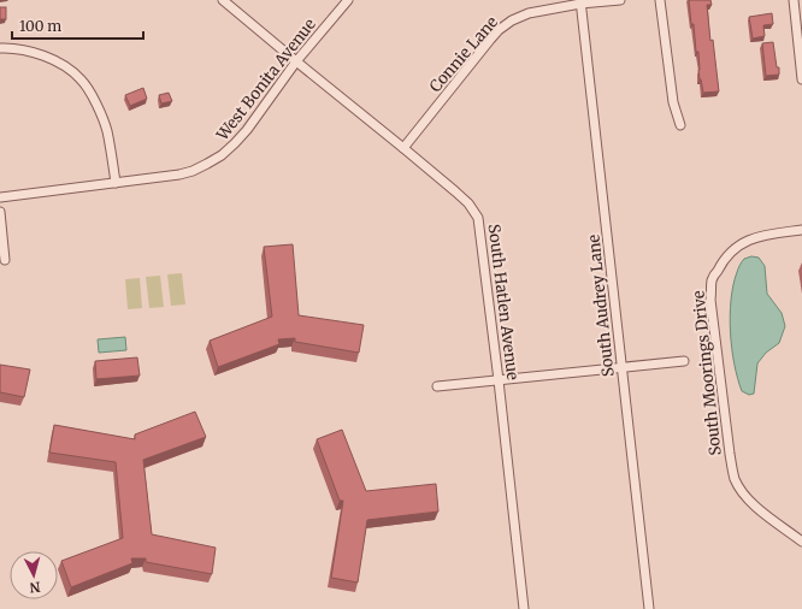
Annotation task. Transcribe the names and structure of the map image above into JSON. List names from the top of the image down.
{
  "streets": {
    "street": [
      "Connie Lane",
      "West Bonita Avenue",
      "South Hatlen Avenue",
      "South Audrey Lane",
      "South Moorings Drive"
    ]
  },
  "crossings": [
    ["Connie Lane", "South Hatlen Avenue"],
    ["Connie Lane", "South Audrey Lane"],
    ["West Bonita Avenue", "South Hatlen Avenue"]
  ],
  "scale_bar": "100 m",
  "north": "bottom"
}
